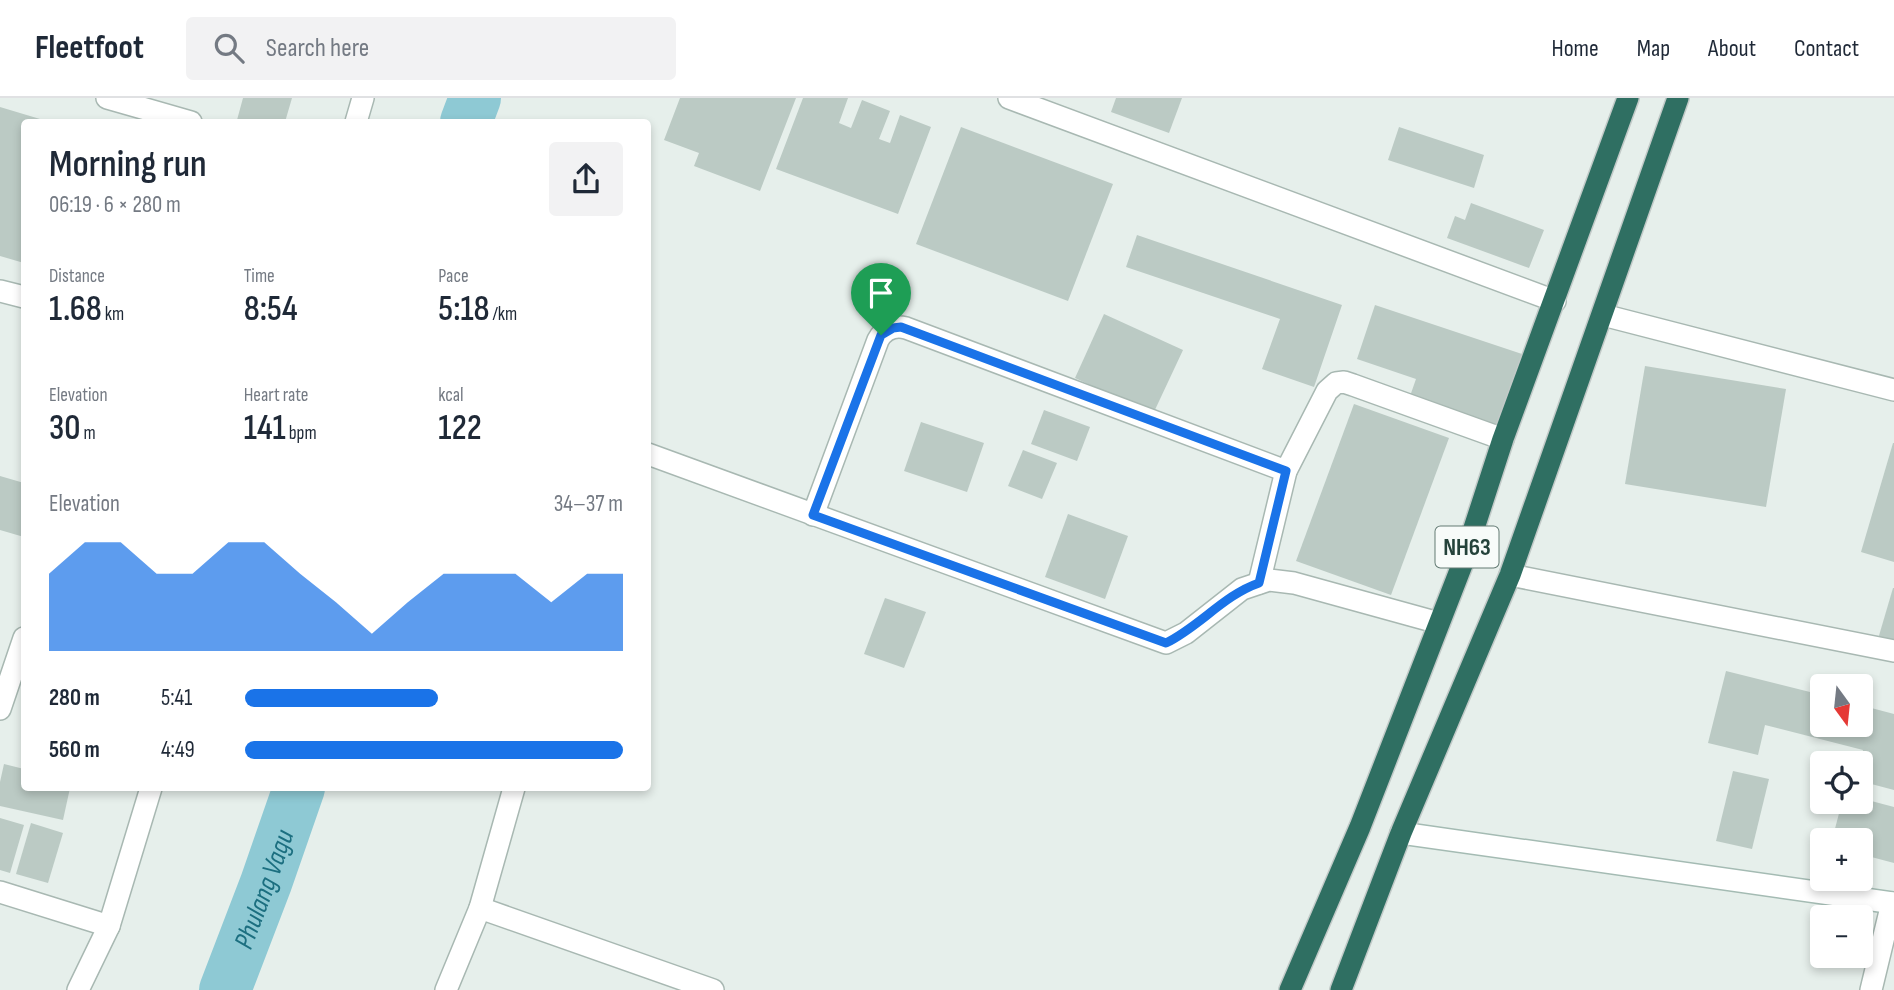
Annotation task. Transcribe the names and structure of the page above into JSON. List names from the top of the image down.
{
  "streets": {
    "highway": ["NH63"]
  },
  "water": ["Phulang Vagu"],
  "north": "bottom",
  "page": {
    "header": "Fleetfoot",
    "search": "Search here",
    "nav": [
      "Home",
      "Map",
      "About",
      "Contact"
    ],
    "heading": ["Morning run", "06:19 · 6 × 280 m"],
    "stats": [
      ["Distance", "1.68 km"],
      ["Time", "8:54"],
      ["Pace", "5:18 /km"],
      ["Elevation", "30 m"],
      ["Heart rate", "141 bpm"],
      ["kcal", "122"]
    ],
    "chart": ["Elevation", "34–37 m"],
    "list": [
      {
        "name": "280 m",
        "note": "5:41"
      },
      {
        "name": "560 m",
        "note": "4:49"
      }
    ],
    "map_buttons": ["+", "−"]
  }
}
